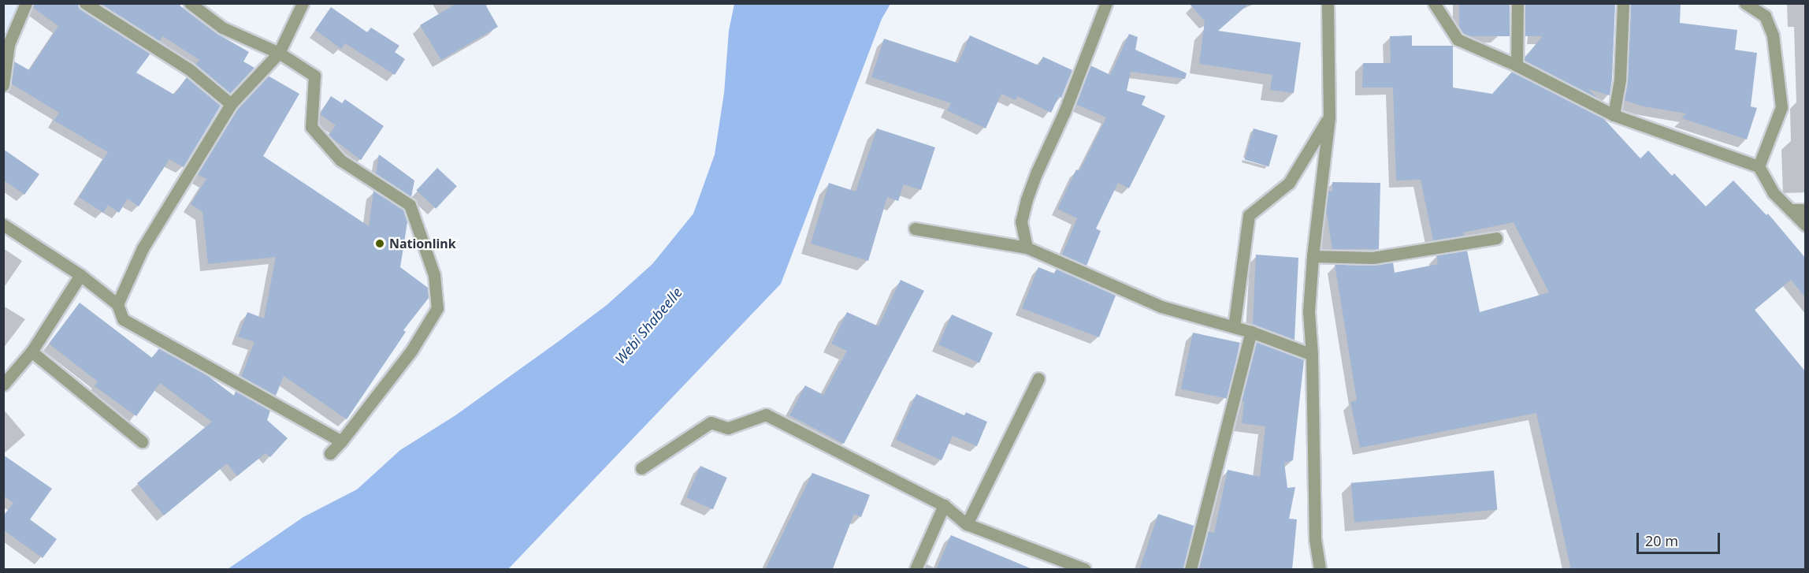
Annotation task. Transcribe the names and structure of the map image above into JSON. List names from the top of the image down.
{
  "water": ["Webi Shabeelle"],
  "places": ["Nationlink"],
  "scale_bar": "20 m"
}
